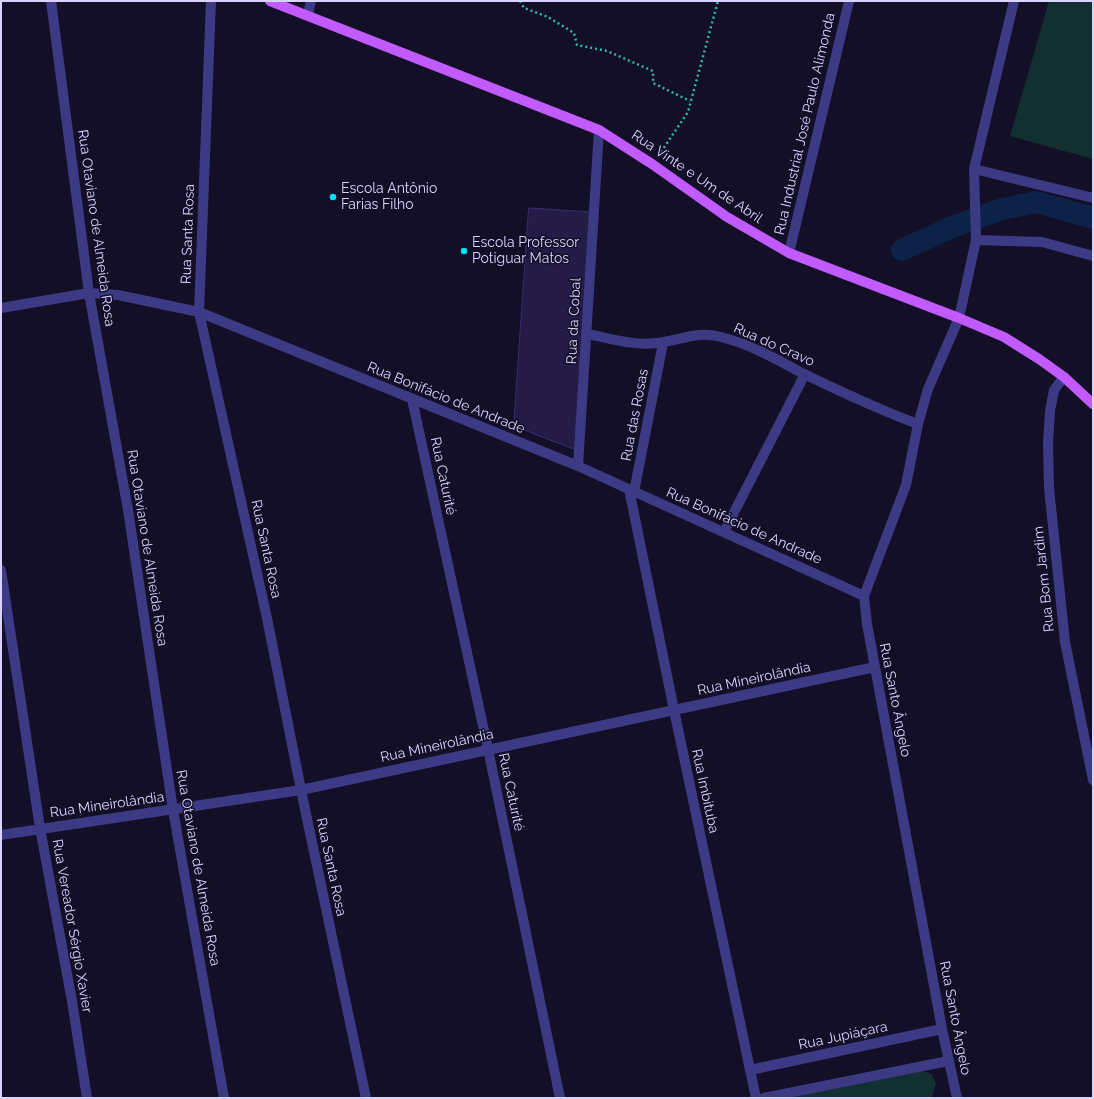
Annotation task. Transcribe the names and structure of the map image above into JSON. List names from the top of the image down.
{
  "streets": {
    "main road": ["Rua Vinte e Um de Abril"],
    "street": [
      "Rua Industrial José Paulo Alimonda",
      "Rua Otaviano de Almeida Rosa",
      "Rua Santa Rosa",
      "Rua da Cobal",
      "Rua do Cravo",
      "Rua Bonifácio de Andrade",
      "Rua das Rosas",
      "Rua Caturité",
      "Rua Bom Jardim",
      "Rua Mineirolândia",
      "Rua Santo Ângelo",
      "Rua Imbituba",
      "Rua Vereador Sérgio Xavier",
      "Rua Jupiáçara"
    ]
  },
  "crossings": [
    ["Rua Industrial José Paulo Alimonda", "Rua Vinte e Um de Abril"],
    ["Rua Vinte e Um de Abril", "Rua da Cobal"],
    ["Rua Vinte e Um de Abril", "Rua Bom Jardim"],
    ["Rua Vinte e Um de Abril", "Rua Santo Ângelo"],
    ["Rua Otaviano de Almeida Rosa", "Rua Bonifácio de Andrade"],
    ["Rua Otaviano de Almeida Rosa", "Rua Mineirolândia"],
    ["Rua Santa Rosa", "Rua Bonifácio de Andrade"],
    ["Rua Santa Rosa", "Rua Mineirolândia"],
    ["Rua da Cobal", "Rua do Cravo"],
    ["Rua da Cobal", "Rua Bonifácio de Andrade"],
    ["Rua do Cravo", "Rua das Rosas"],
    ["Rua do Cravo", "Rua Santo Ângelo"],
    ["Rua Bonifácio de Andrade", "Rua das Rosas"],
    ["Rua Bonifácio de Andrade", "Rua Caturité"],
    ["Rua Bonifácio de Andrade", "Rua Santo Ângelo"],
    ["Rua Bonifácio de Andrade", "Rua Imbituba"],
    ["Rua das Rosas", "Rua Imbituba"],
    ["Rua Caturité", "Rua Mineirolândia"],
    ["Rua Mineirolândia", "Rua Santo Ângelo"],
    ["Rua Mineirolândia", "Rua Imbituba"],
    ["Rua Mineirolândia", "Rua Vereador Sérgio Xavier"],
    ["Rua Santo Ângelo", "Rua Jupiáçara"],
    ["Rua Imbituba", "Rua Jupiáçara"]
  ],
  "places": ["Escola Antônio Farias Filho", "Escola Professor Potiguar Matos"]
}
